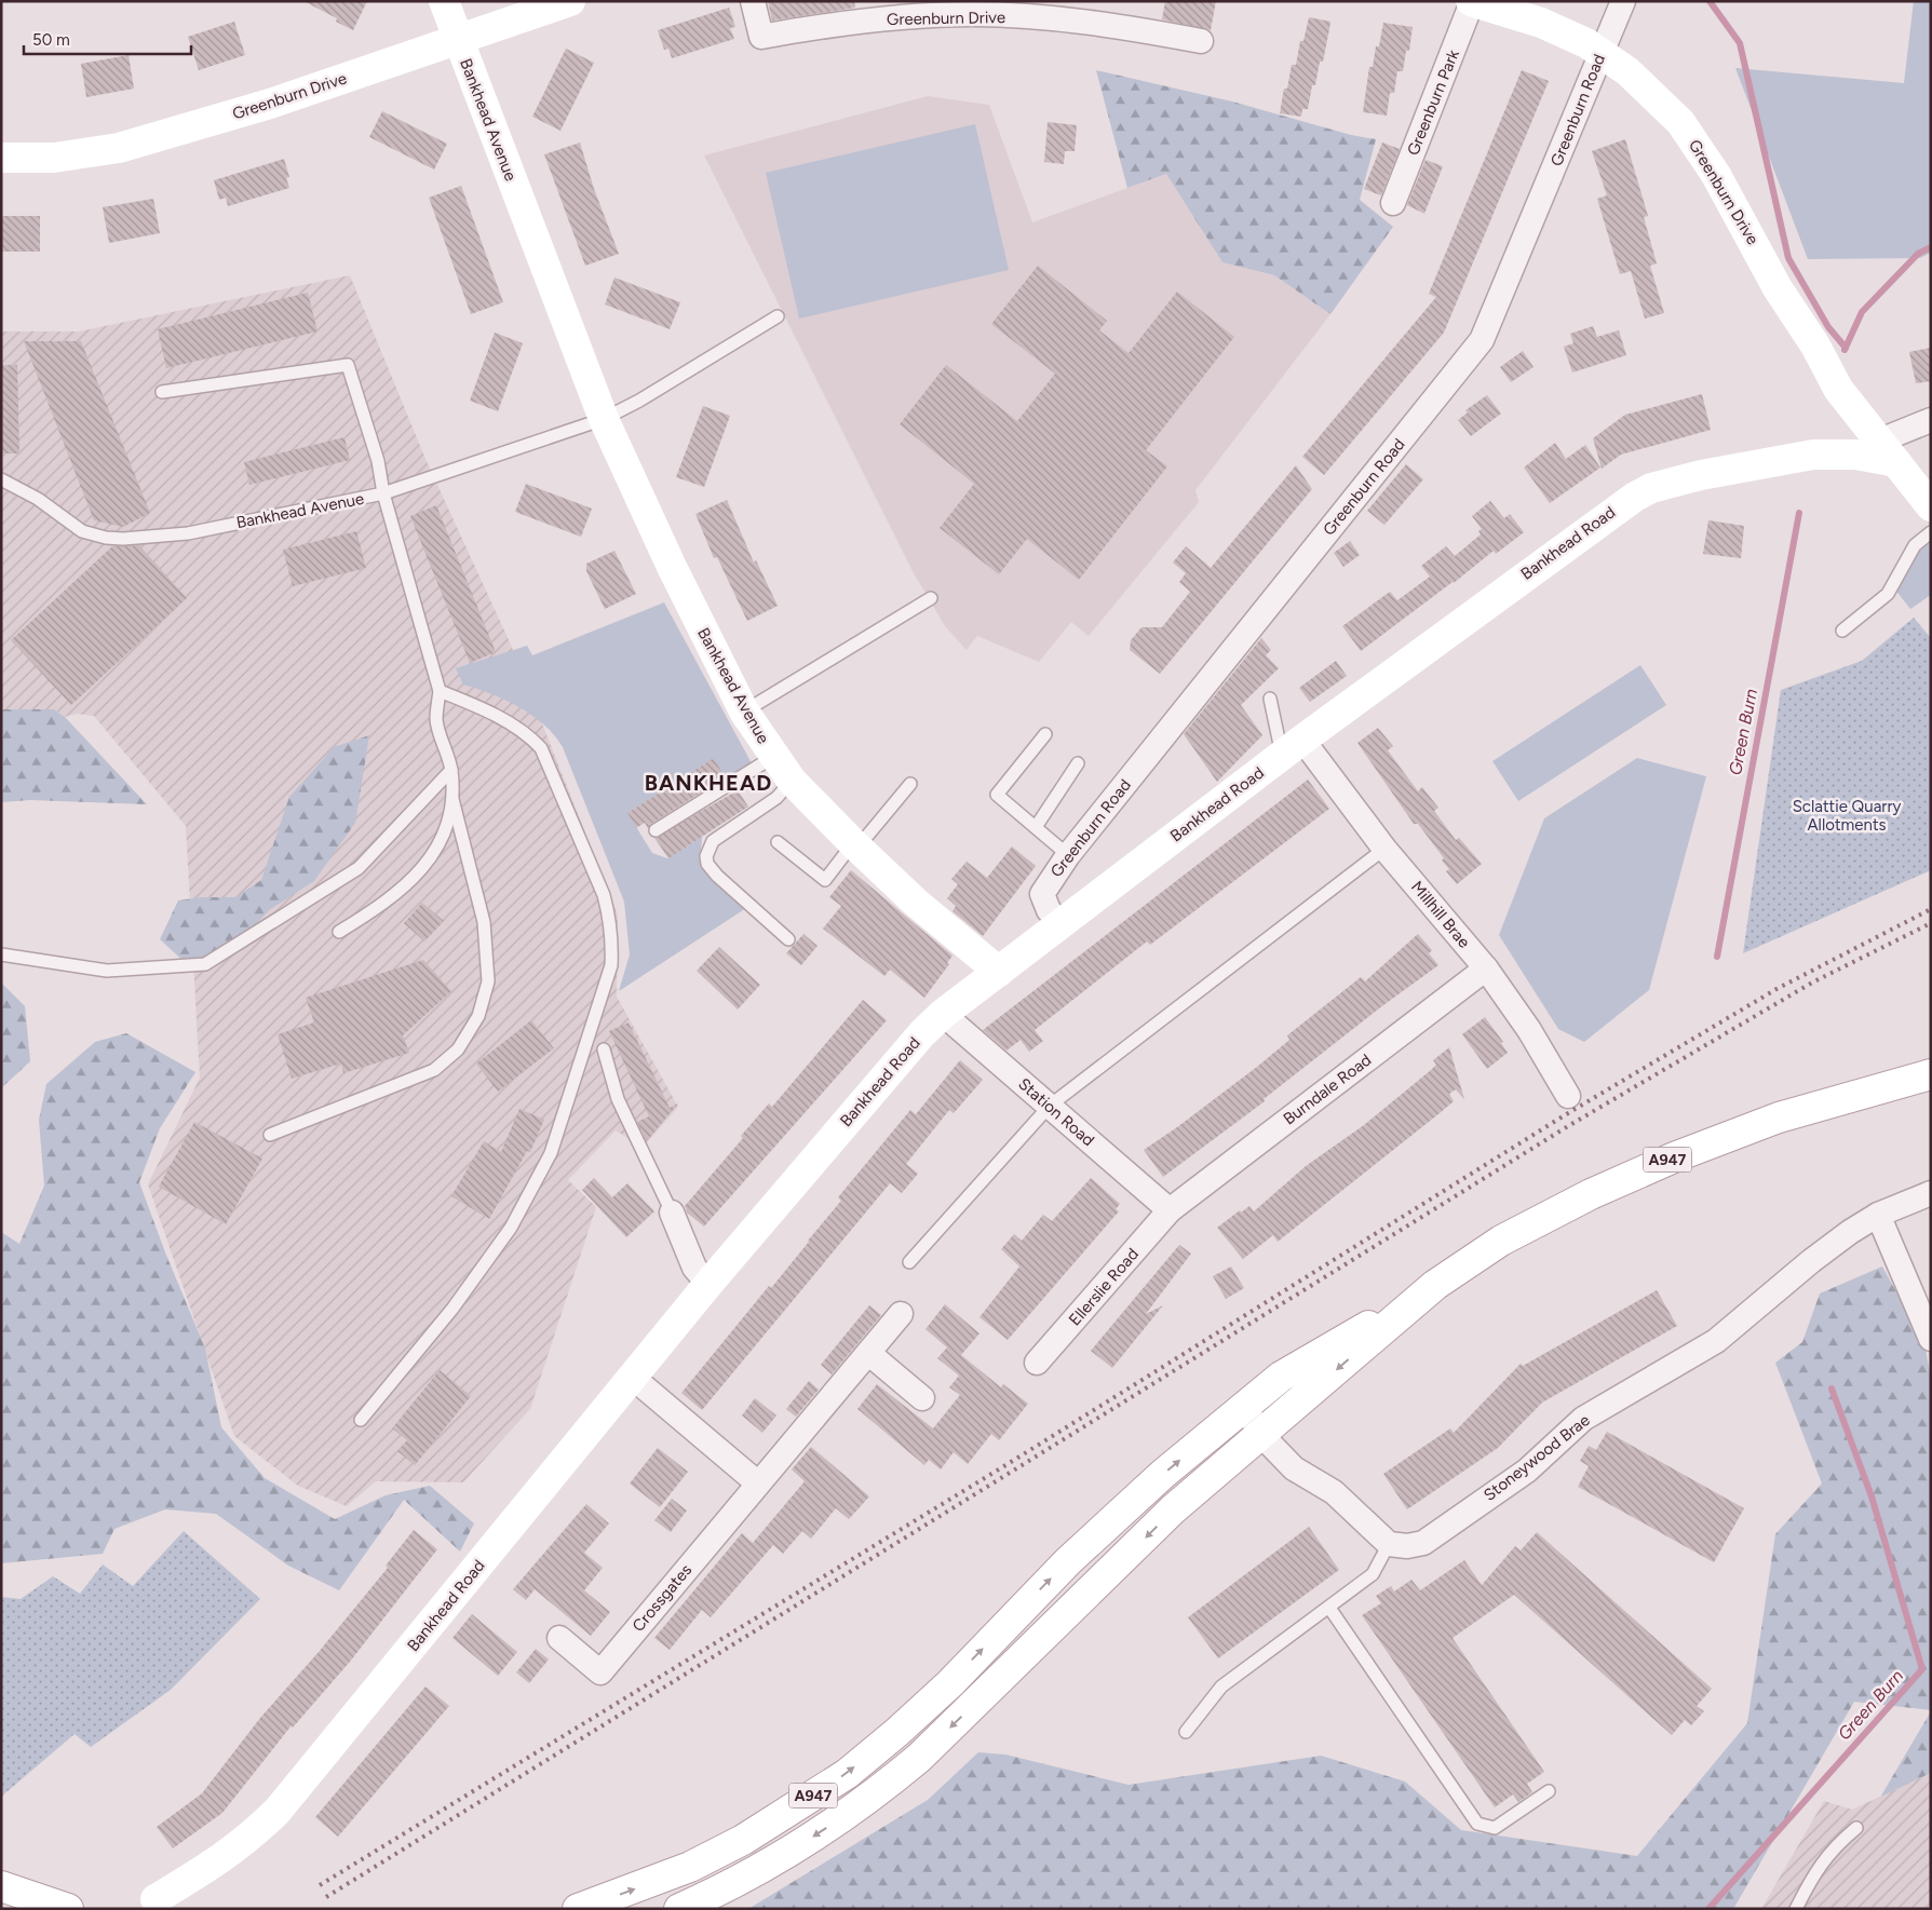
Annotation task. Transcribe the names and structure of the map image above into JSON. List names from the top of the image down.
{
  "streets": {
    "street": [
      "Greenburn Drive",
      "Greenburn Park",
      "Greenburn Road",
      "Bankhead Avenue",
      "Bankhead Road",
      "Millhill Brae",
      "Burndale Road",
      "Station Road",
      "A947",
      "Ellerslie Road",
      "Stoneywood Brae",
      "Crossgates"
    ]
  },
  "crossings": [
    ["Greenburn Drive", "Greenburn Park"],
    ["Greenburn Drive", "Greenburn Road"],
    ["Greenburn Drive", "Bankhead Avenue"],
    ["Greenburn Drive", "Bankhead Road"],
    ["Greenburn Road", "Bankhead Road"],
    ["Bankhead Avenue", "Bankhead Road"],
    ["Bankhead Road", "Millhill Brae"],
    ["Bankhead Road", "Station Road"],
    ["Millhill Brae", "Burndale Road"],
    ["Burndale Road", "Station Road"],
    ["Burndale Road", "Ellerslie Road"],
    ["Station Road", "Ellerslie Road"]
  ],
  "districts": ["BANKHEAD"],
  "water": ["Green Burn"],
  "parks": ["Sclattie Quarry Allotments"],
  "scale_bar": "50 m"
}
